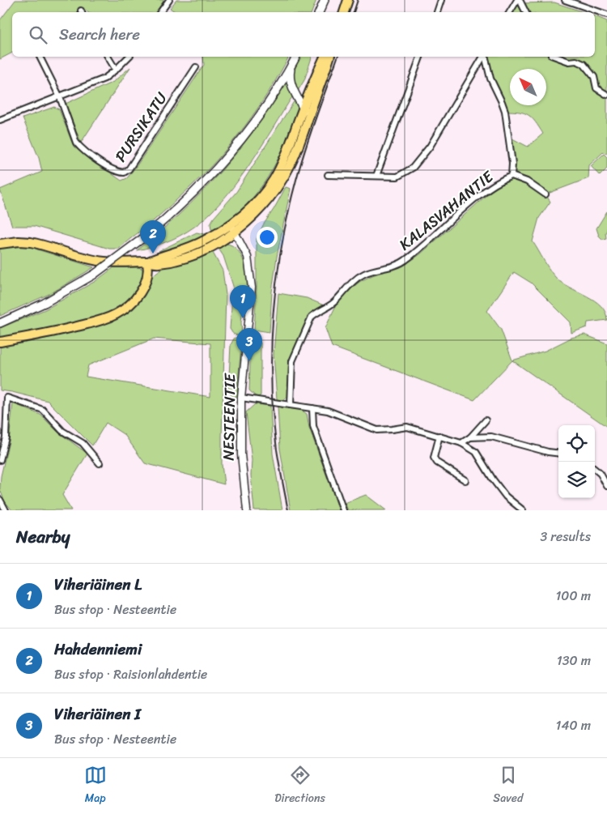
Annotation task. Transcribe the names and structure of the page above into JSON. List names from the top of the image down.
{
  "streets": {
    "street": ["PURSIKATU", "KALASVAHANTIE", "NESTEENTIE"]
  },
  "north": "top left",
  "page": {
    "search": "Search here",
    "pins": ["2", "1", "3"],
    "heading": ["Nearby", "3 results"],
    "list": [
      {
        "mark": "1",
        "name": "Viheriäinen L",
        "note": "Bus stop · Nesteentie",
        "value": "100 m"
      },
      {
        "mark": "2",
        "name": "Hahdenniemi",
        "note": "Bus stop · Raisionlahdentie",
        "value": "130 m"
      },
      {
        "mark": "3",
        "name": "Viheriäinen I",
        "note": "Bus stop · Nesteentie",
        "value": "140 m"
      }
    ],
    "nav": ["Map", "Directions", "Saved"]
  }
}
